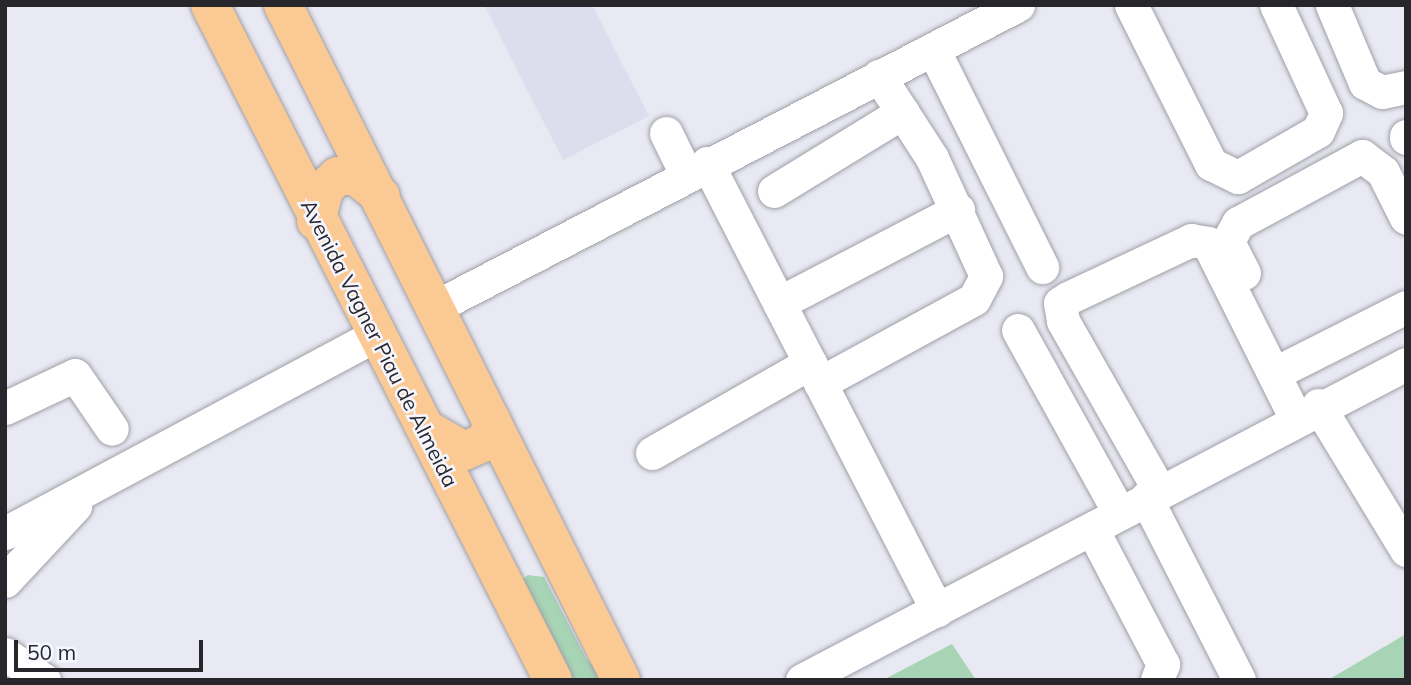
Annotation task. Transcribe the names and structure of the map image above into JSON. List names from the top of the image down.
{
  "streets": {
    "main road": ["Avenida Vagner Piau de Almeida"]
  },
  "scale_bar": "50 m"
}
